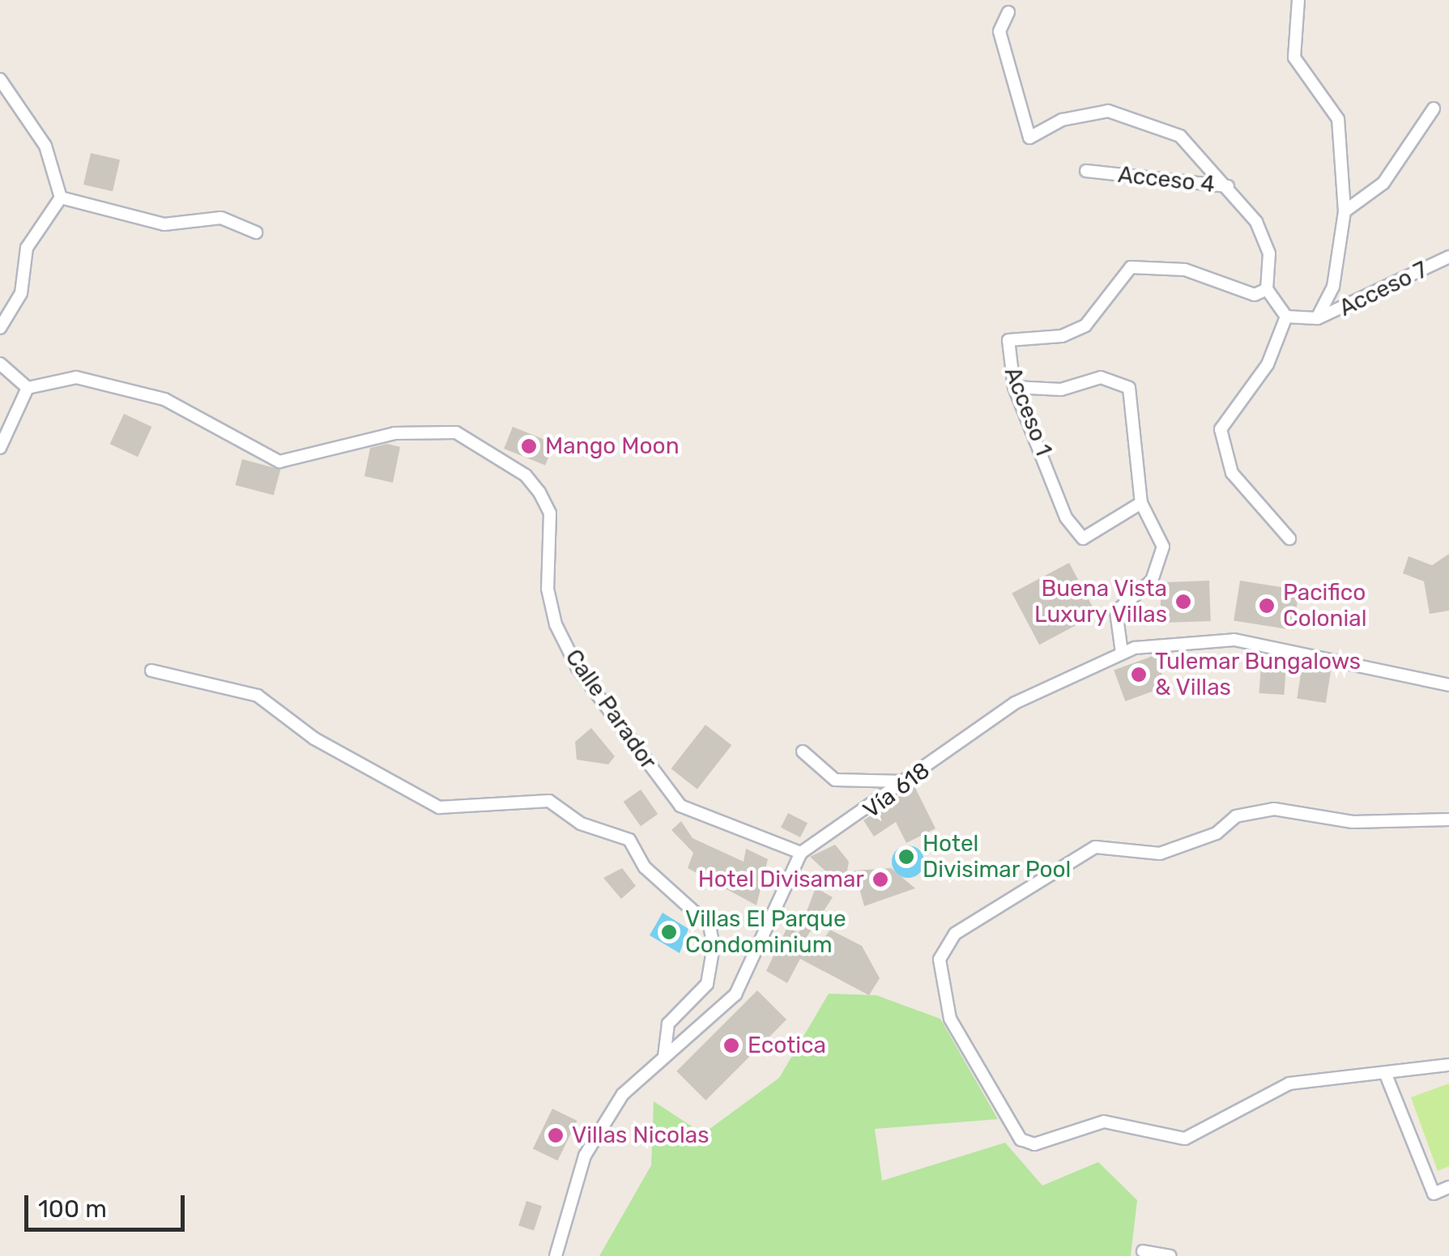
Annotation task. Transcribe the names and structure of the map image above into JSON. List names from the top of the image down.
{
  "streets": {
    "street": [
      "Acceso 4",
      "Acceso 7",
      "Acceso 1",
      "Calle Parador",
      "Vía 618"
    ]
  },
  "crossings": [
    ["Acceso 4", "Acceso 1"],
    ["Calle Parador", "Vía 618"]
  ],
  "places": [
    "Mango Moon",
    "Buena Vista Luxury Villas",
    "Pacifico Colonial",
    "Tulemar Bungalows & Villas",
    "Hotel Divisimar Pool",
    "Hotel Divisamar",
    "Villas El Parque Condominium",
    "Ecotica",
    "Villas Nicolas"
  ],
  "scale_bar": "100 m"
}
